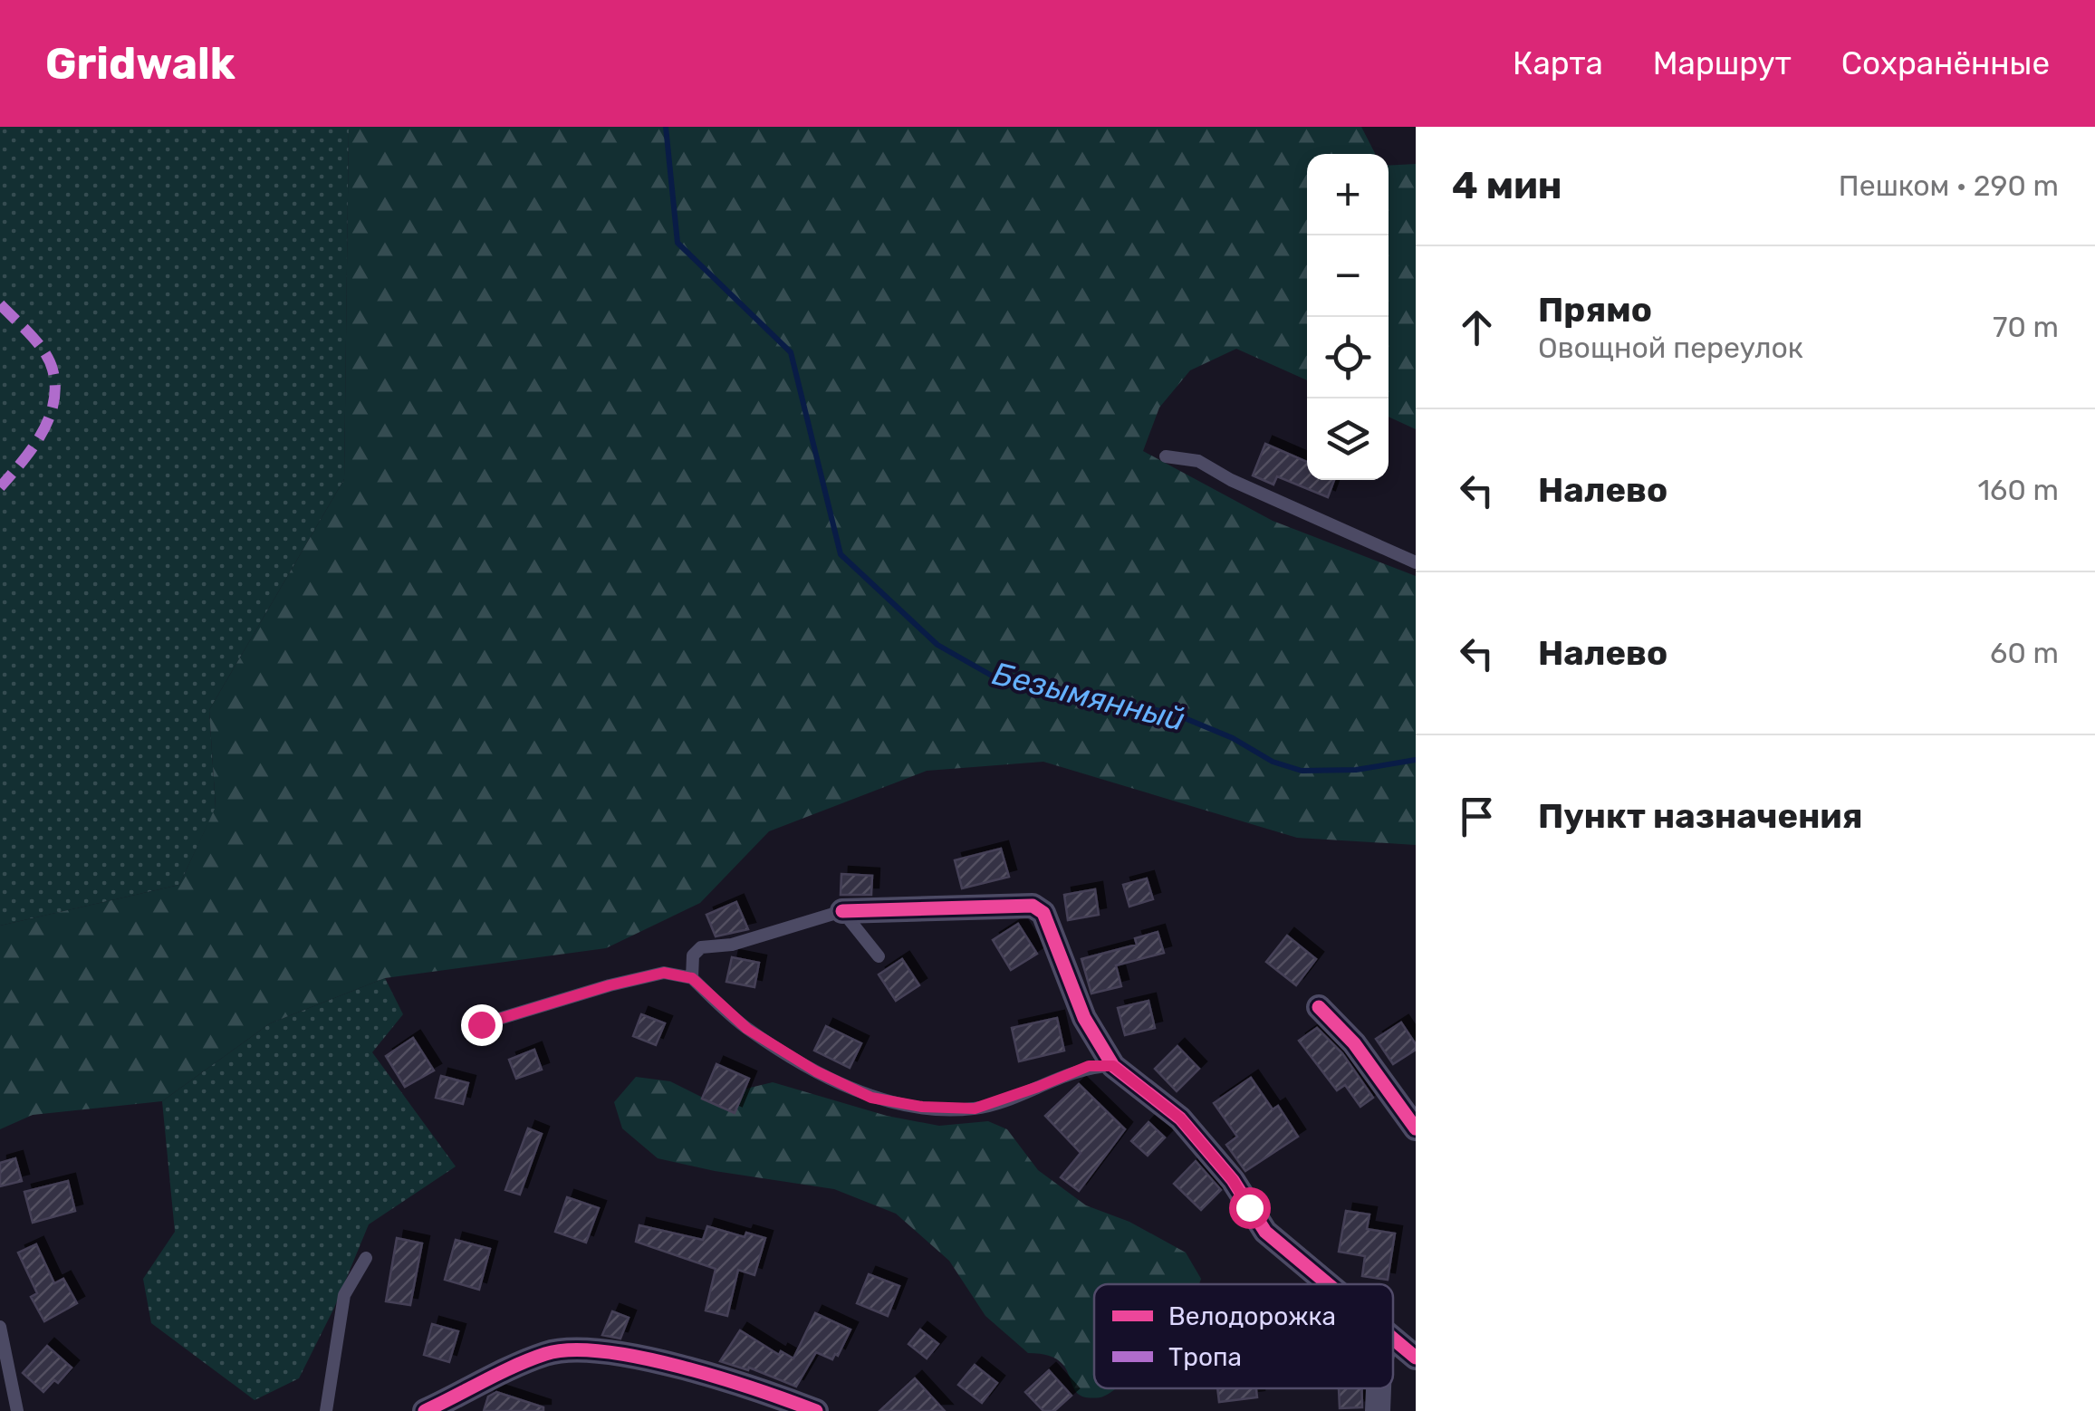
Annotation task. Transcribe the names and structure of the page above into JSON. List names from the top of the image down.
{
  "water": ["Безымянный"],
  "legend": ["Велодорожка", "Тропа"],
  "page": {
    "header": "Gridwalk",
    "nav": ["Карта", "Маршрут", "Сохранённые"],
    "heading": ["4 мин", "Пешком · 290 m"],
    "map_buttons": ["+", "−"],
    "list": [
      ["Прямо", "Овощной переулок", "70 m"],
      ["Налево", "160 m"],
      ["Налево", "60 m"],
      "Пункт назначения"
    ]
  }
}
